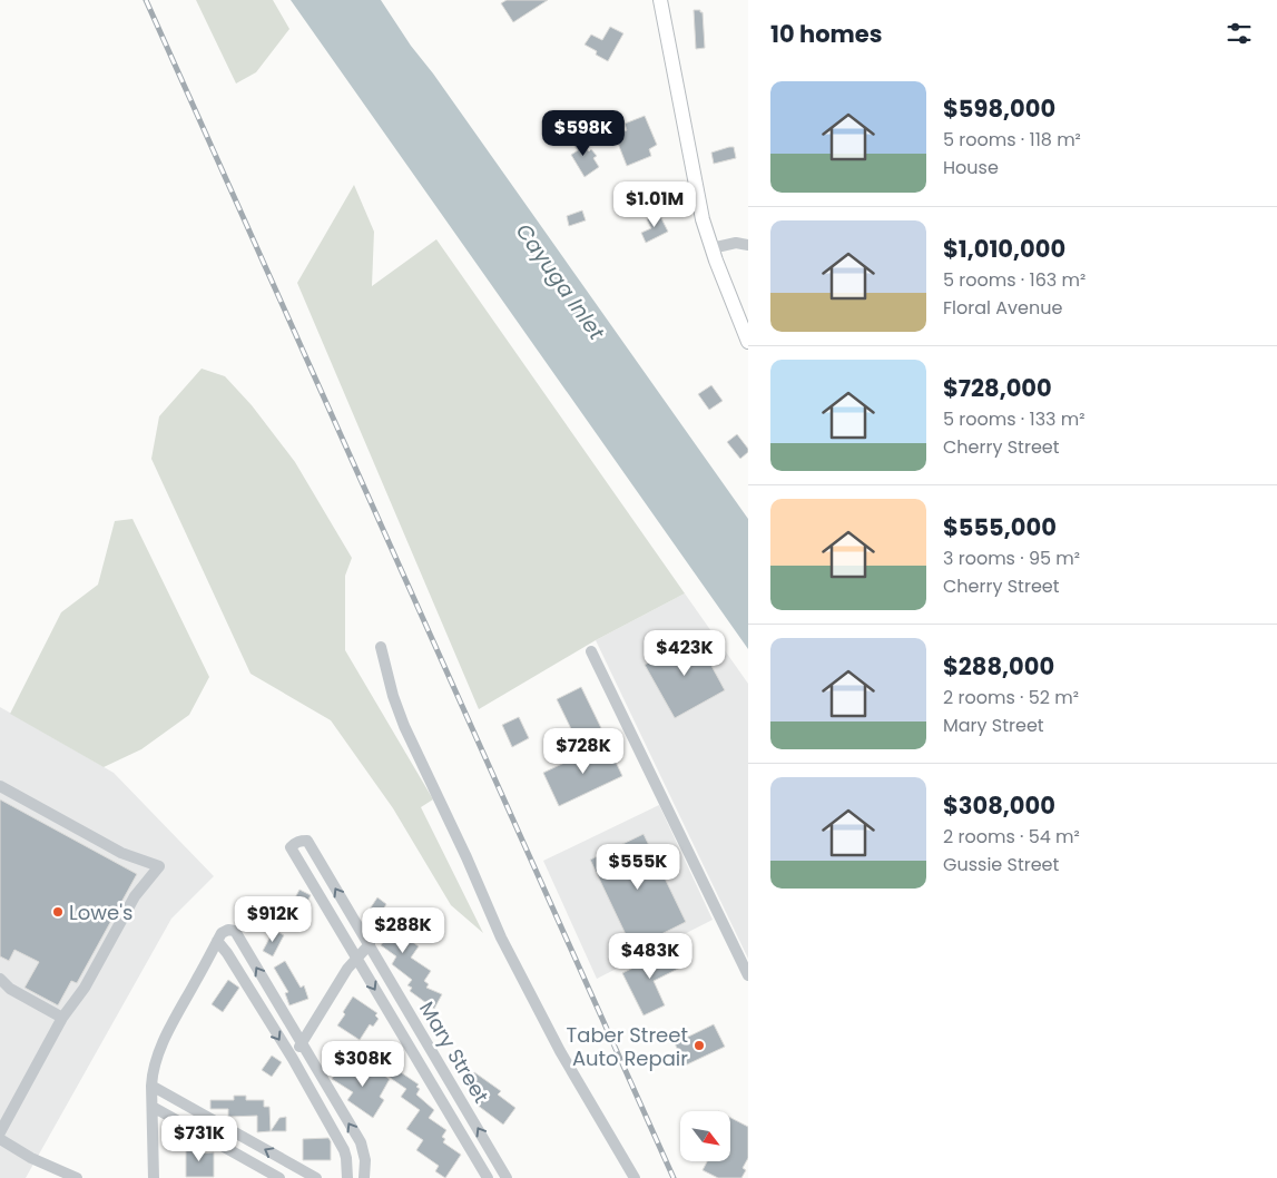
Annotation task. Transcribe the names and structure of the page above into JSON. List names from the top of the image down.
{
  "streets": {
    "street": ["Mary Street"]
  },
  "water": ["Cayuga Inlet"],
  "places": ["Lowe's", "Taber Street Auto Repair"],
  "north": "bottom right",
  "page": {
    "heading": "10 homes",
    "list": [
      {
        "name": "$598,000",
        "note": "5 rooms · 118 m² · House"
      },
      {
        "name": "$1,010,000",
        "note": "5 rooms · 163 m² · Floral Avenue"
      },
      {
        "name": "$728,000",
        "note": "5 rooms · 133 m² · Cherry Street"
      },
      {
        "name": "$555,000",
        "note": "3 rooms · 95 m² · Cherry Street"
      },
      {
        "name": "$288,000",
        "note": "2 rooms · 52 m² · Mary Street"
      },
      {
        "name": "$308,000",
        "note": "2 rooms · 54 m² · Gussie Street"
      }
    ],
    "price": [
      "$598K",
      "$1.01M",
      "$423K",
      "$728K",
      "$555K",
      "$912K",
      "$288K",
      "$483K",
      "$308K",
      "$731K"
    ]
  }
}
